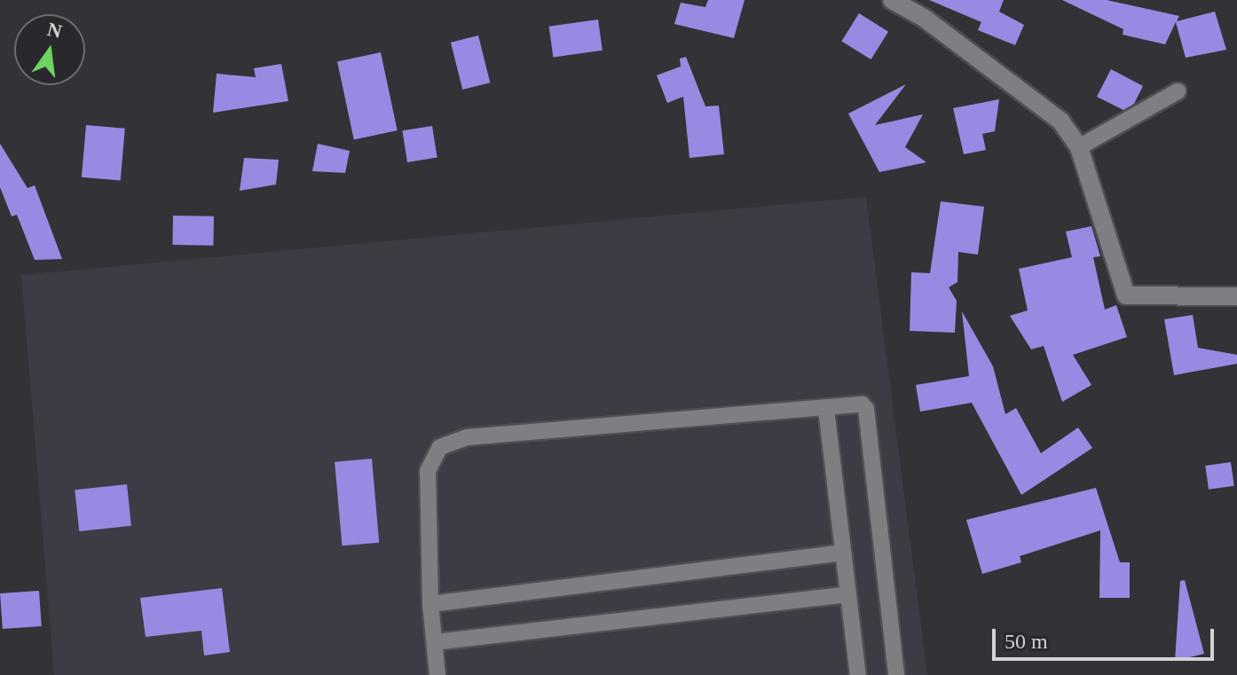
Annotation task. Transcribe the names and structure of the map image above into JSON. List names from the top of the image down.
{
  "scale_bar": "50 m",
  "north": "top"
}
